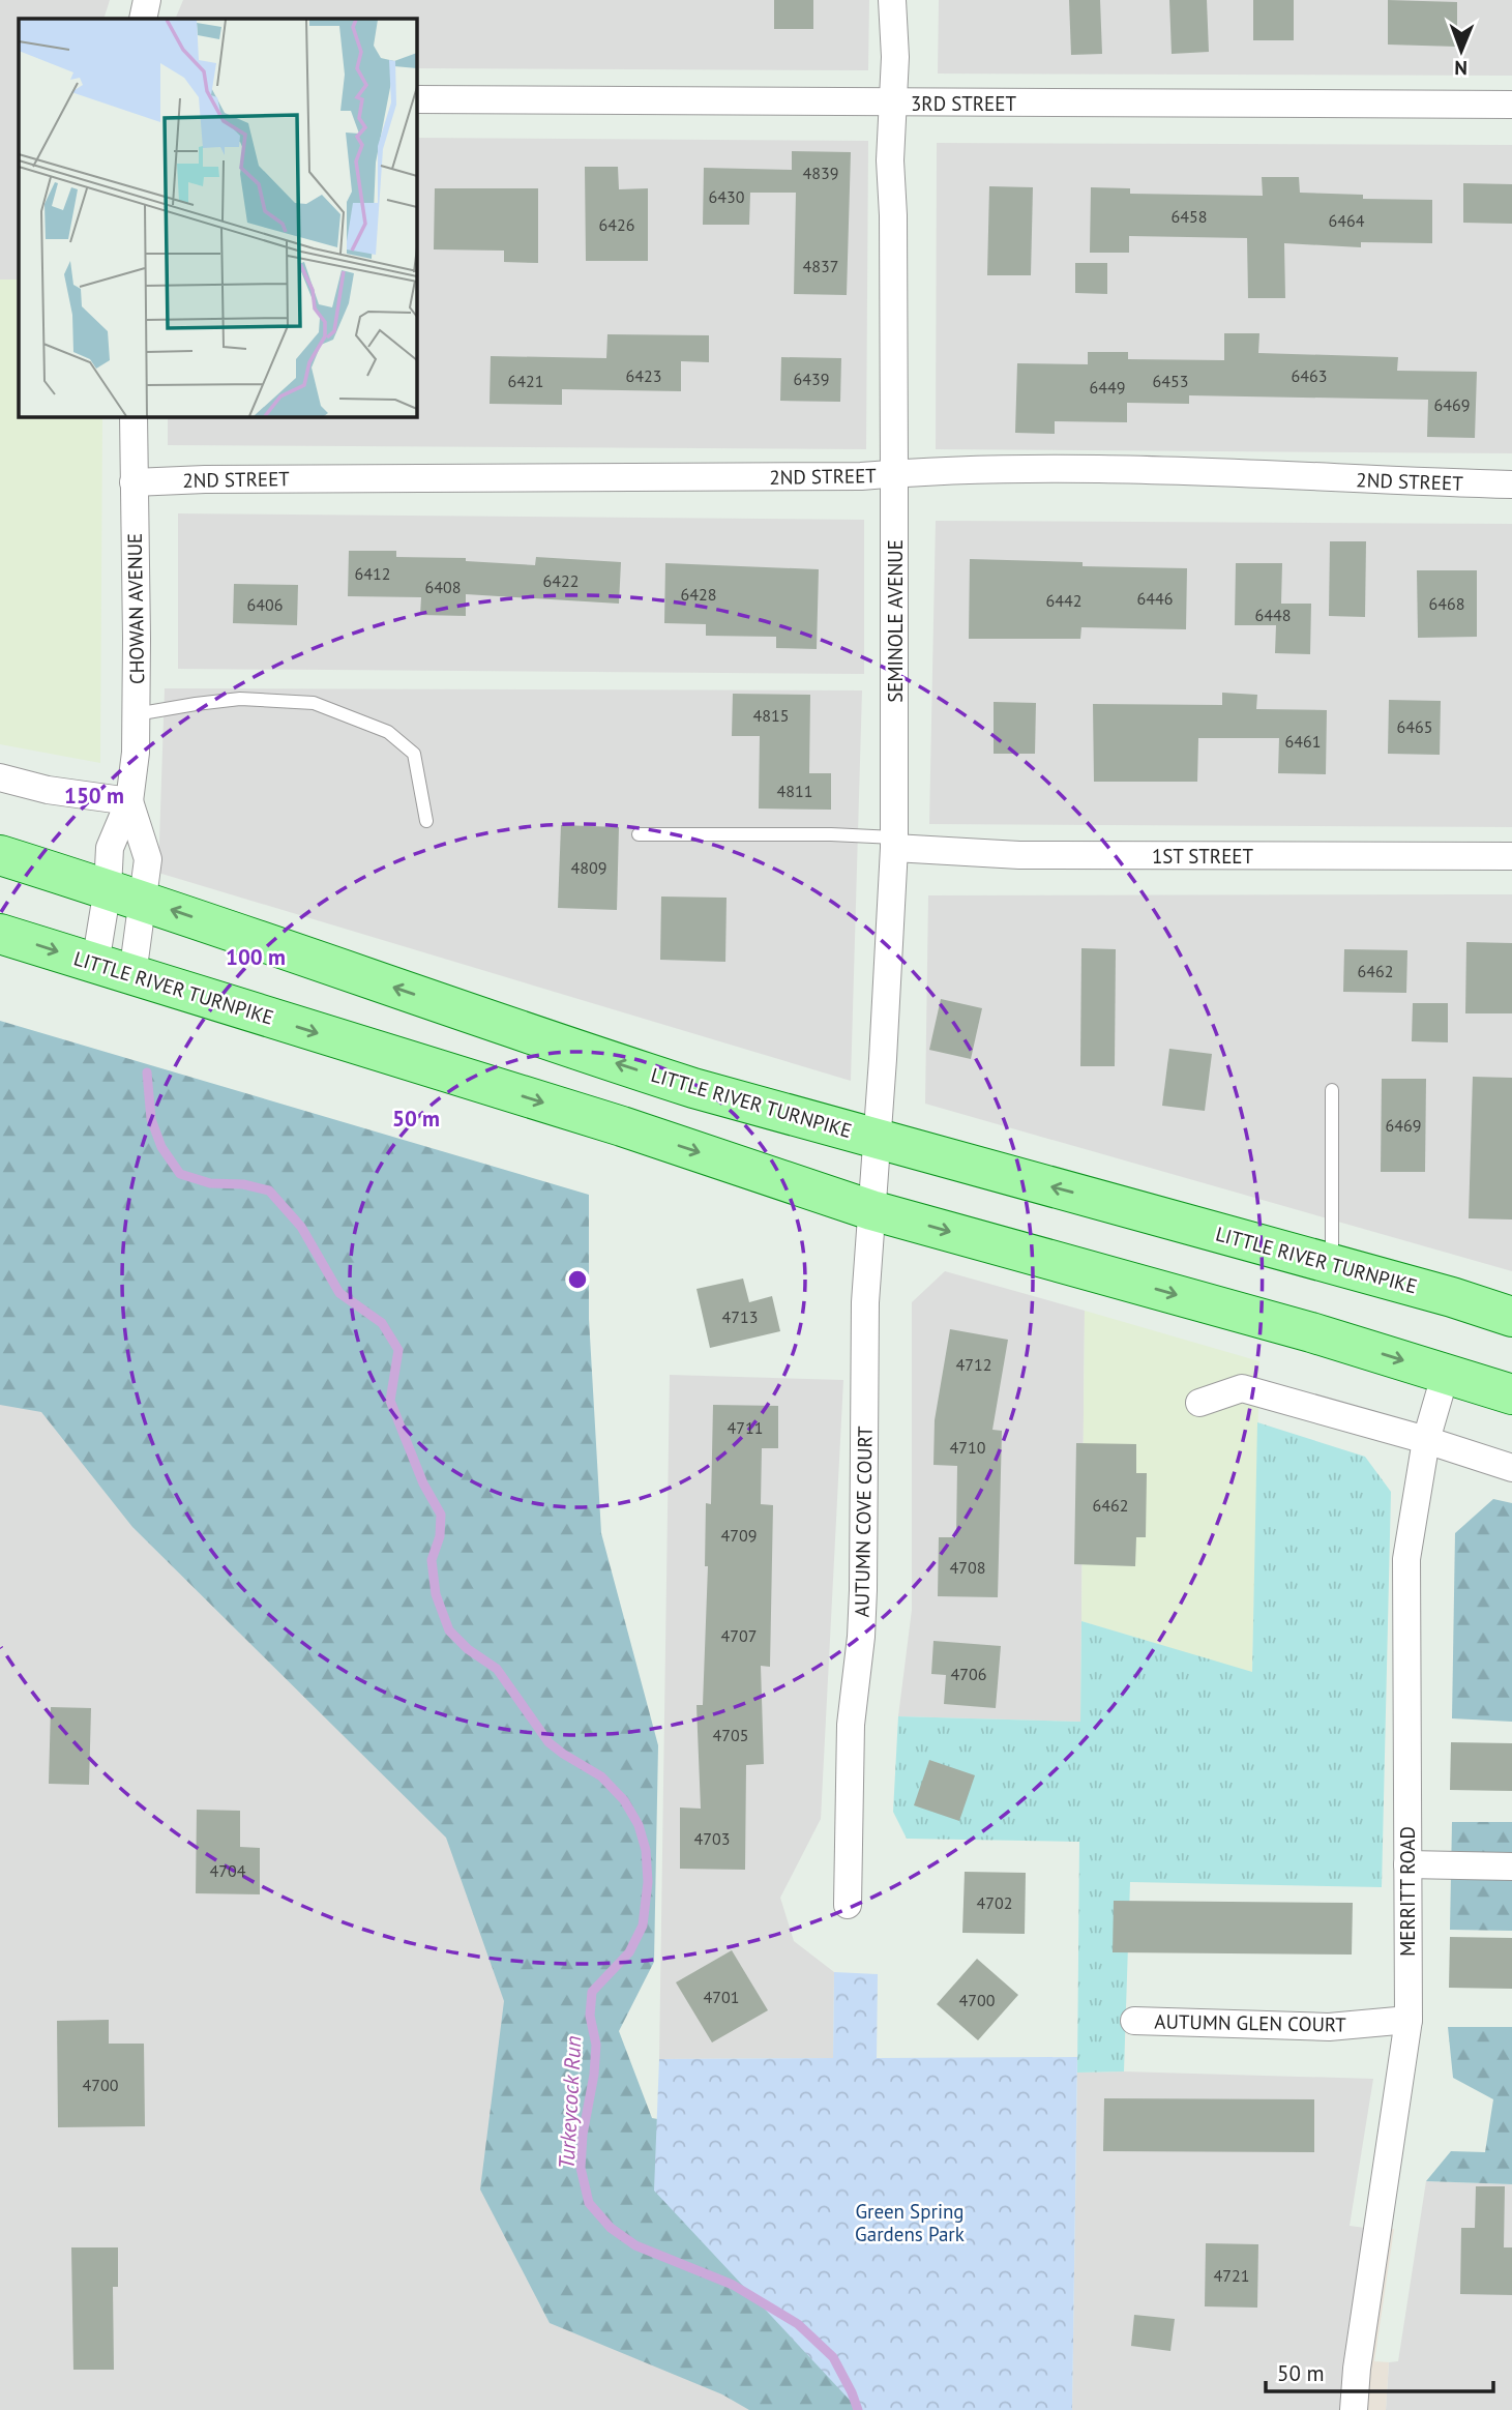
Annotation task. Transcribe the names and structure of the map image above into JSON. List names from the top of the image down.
{
  "streets": {
    "main road": ["LITTLE RIVER TURNPIKE"],
    "street": [
      "3RD STREET",
      "2ND STREET",
      "CHOWAN AVENUE",
      "SEMINOLE AVENUE",
      "1ST STREET",
      "AUTUMN COVE COURT",
      "MERRITT ROAD",
      "AUTUMN GLEN COURT"
    ]
  },
  "crossings": [
    ["3RD STREET", "SEMINOLE AVENUE"],
    ["2ND STREET", "CHOWAN AVENUE"],
    ["2ND STREET", "SEMINOLE AVENUE"],
    ["CHOWAN AVENUE", "LITTLE RIVER TURNPIKE"],
    ["SEMINOLE AVENUE", "1ST STREET"],
    ["SEMINOLE AVENUE", "LITTLE RIVER TURNPIKE"],
    ["SEMINOLE AVENUE", "AUTUMN COVE COURT"],
    ["LITTLE RIVER TURNPIKE", "AUTUMN COVE COURT"],
    ["LITTLE RIVER TURNPIKE", "MERRITT ROAD"],
    ["MERRITT ROAD", "AUTUMN GLEN COURT"]
  ],
  "water": ["Turkeycock Run"],
  "parks": ["Green Spring Gardens Park"],
  "house_numbers": [
    "4839",
    "6430",
    "6458",
    "6464",
    "6426",
    "4837",
    "6423",
    "6463",
    "6439",
    "6421",
    "6453",
    "6449",
    "6469",
    "6412",
    "6422",
    "6408",
    "6428",
    "6446",
    "6442",
    "6468",
    "6406",
    "6448",
    "4815",
    "6465",
    "6461",
    "4811",
    "4809",
    "6462",
    "6469",
    "4713",
    "4712",
    "4711",
    "4710",
    "6462",
    "4709",
    "4708",
    "4707",
    "4706",
    "4705",
    "4703",
    "4704",
    "4702",
    "4701",
    "4700",
    "4700",
    "4721"
  ],
  "scale_bar": "50 m",
  "north": "bottom",
  "rings": ["150 m", "100 m", "50 m"]
}
